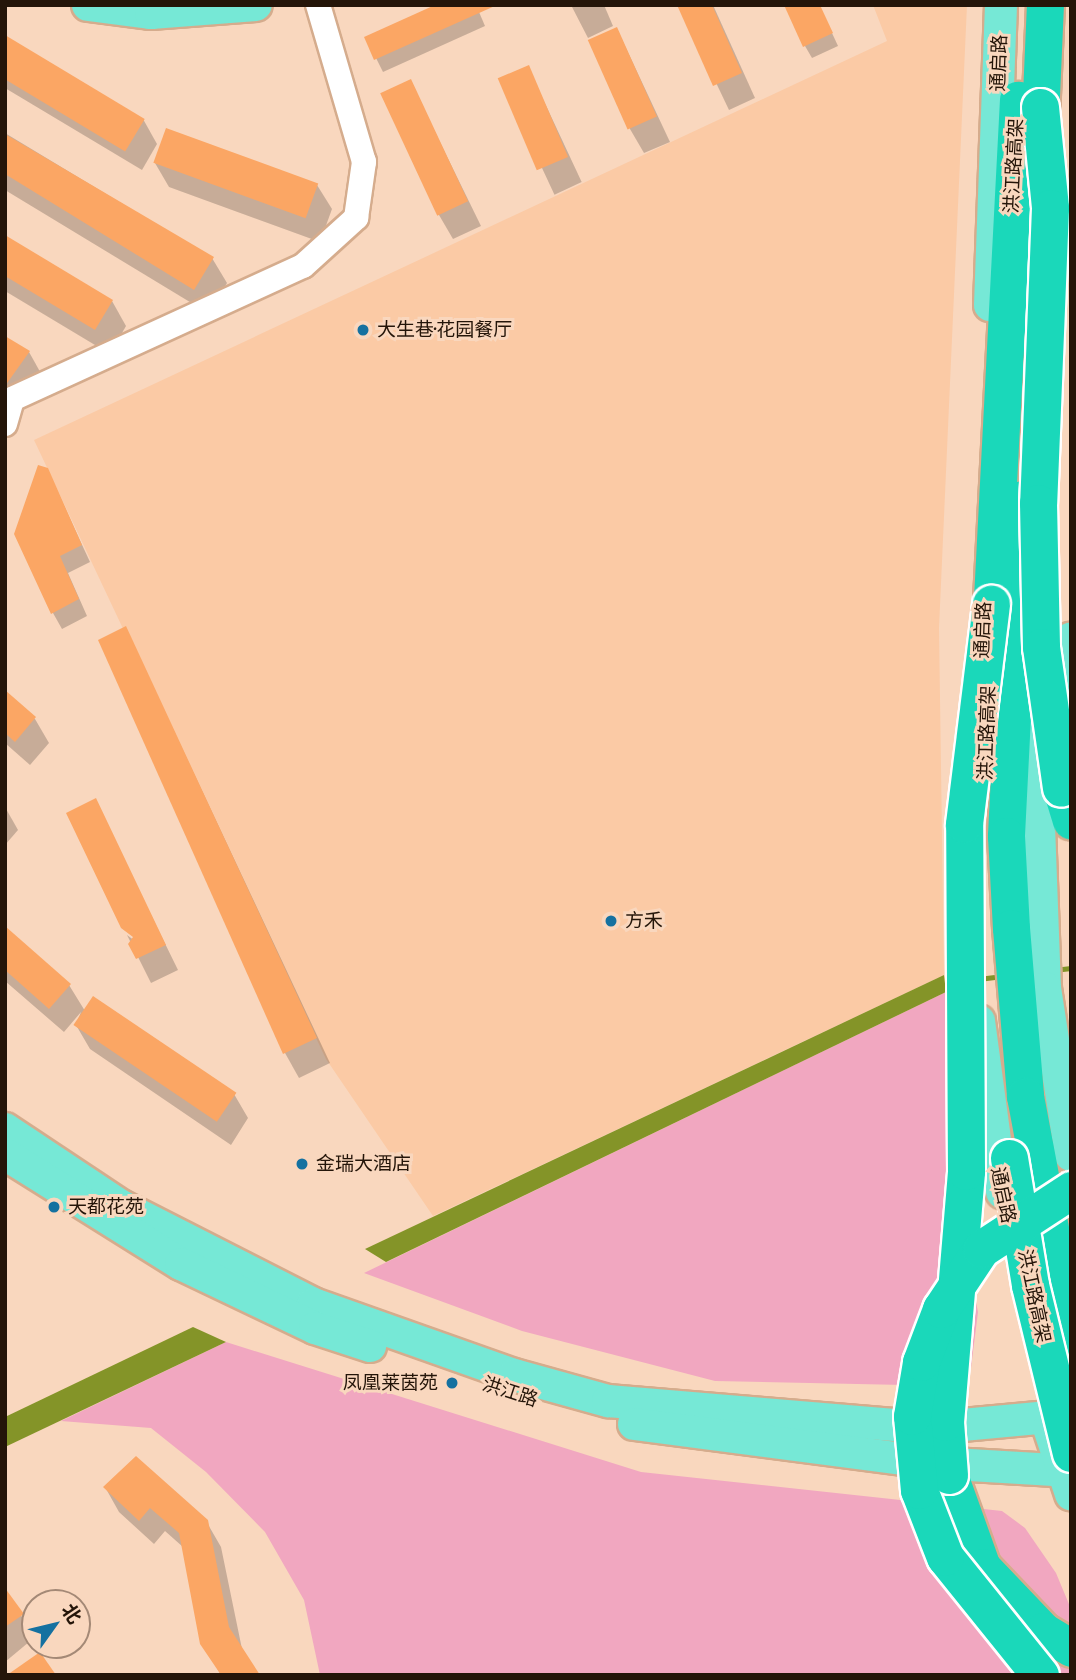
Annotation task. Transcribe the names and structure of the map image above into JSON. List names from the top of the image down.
{
  "streets": {
    "highway": ["洪江路高架"],
    "main road": ["通启路", "洪江路"]
  },
  "crossings": [
    ["通启路", "洪江路高架"],
    ["通启路", "洪江路"],
    ["洪江路高架", "洪江路"]
  ],
  "places": [
    "大生巷·花园餐厅",
    "方禾",
    "金瑞大酒店",
    "天都花苑",
    "凤凰莱茵苑"
  ],
  "north": "top right"
}
